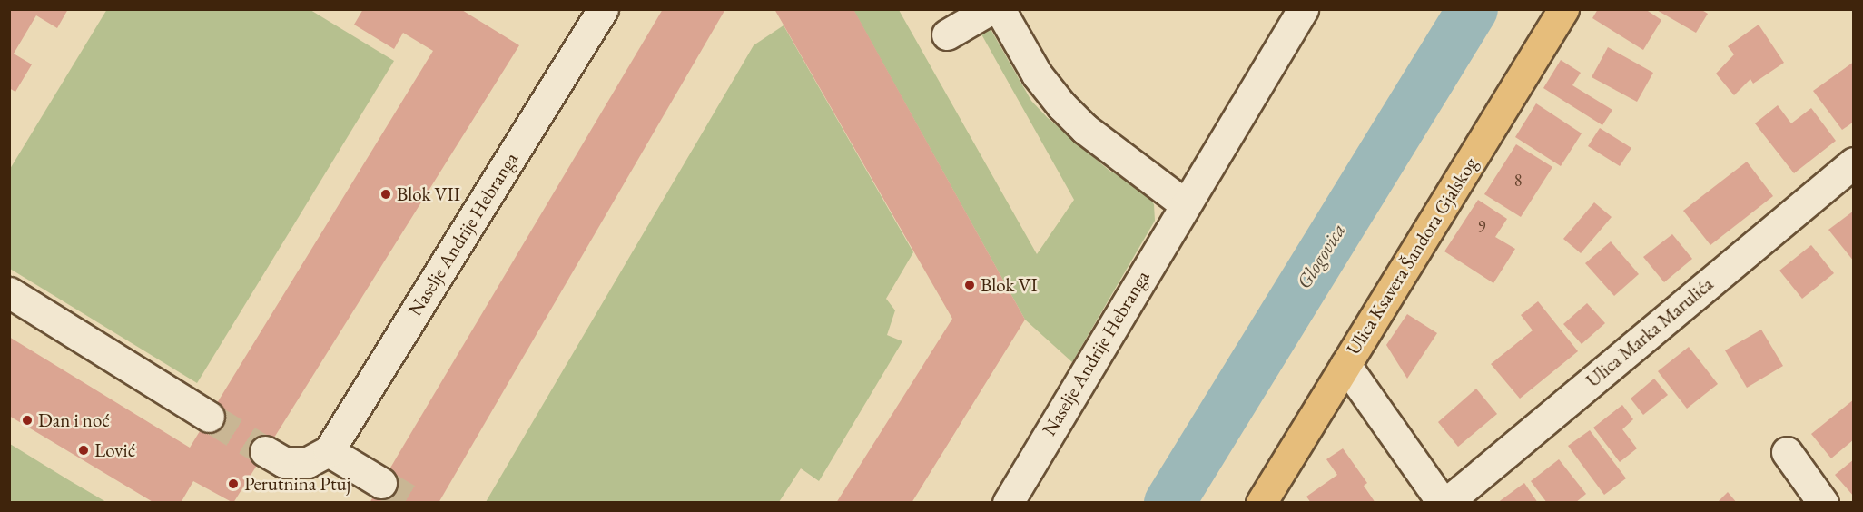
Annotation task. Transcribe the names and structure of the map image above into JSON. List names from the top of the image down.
{
  "streets": {
    "main road": ["Ulica Ksavera Šandora Gjalskog"],
    "street": ["Naselje Andrije Hebranga", "Ulica Marka Marulića"]
  },
  "water": ["Glogovica"],
  "places": [
    "Blok VII",
    "Blok VI",
    "Dan i noć",
    "Lović",
    "Perutnina Ptuj"
  ],
  "house_numbers": ["8", "9"]
}
